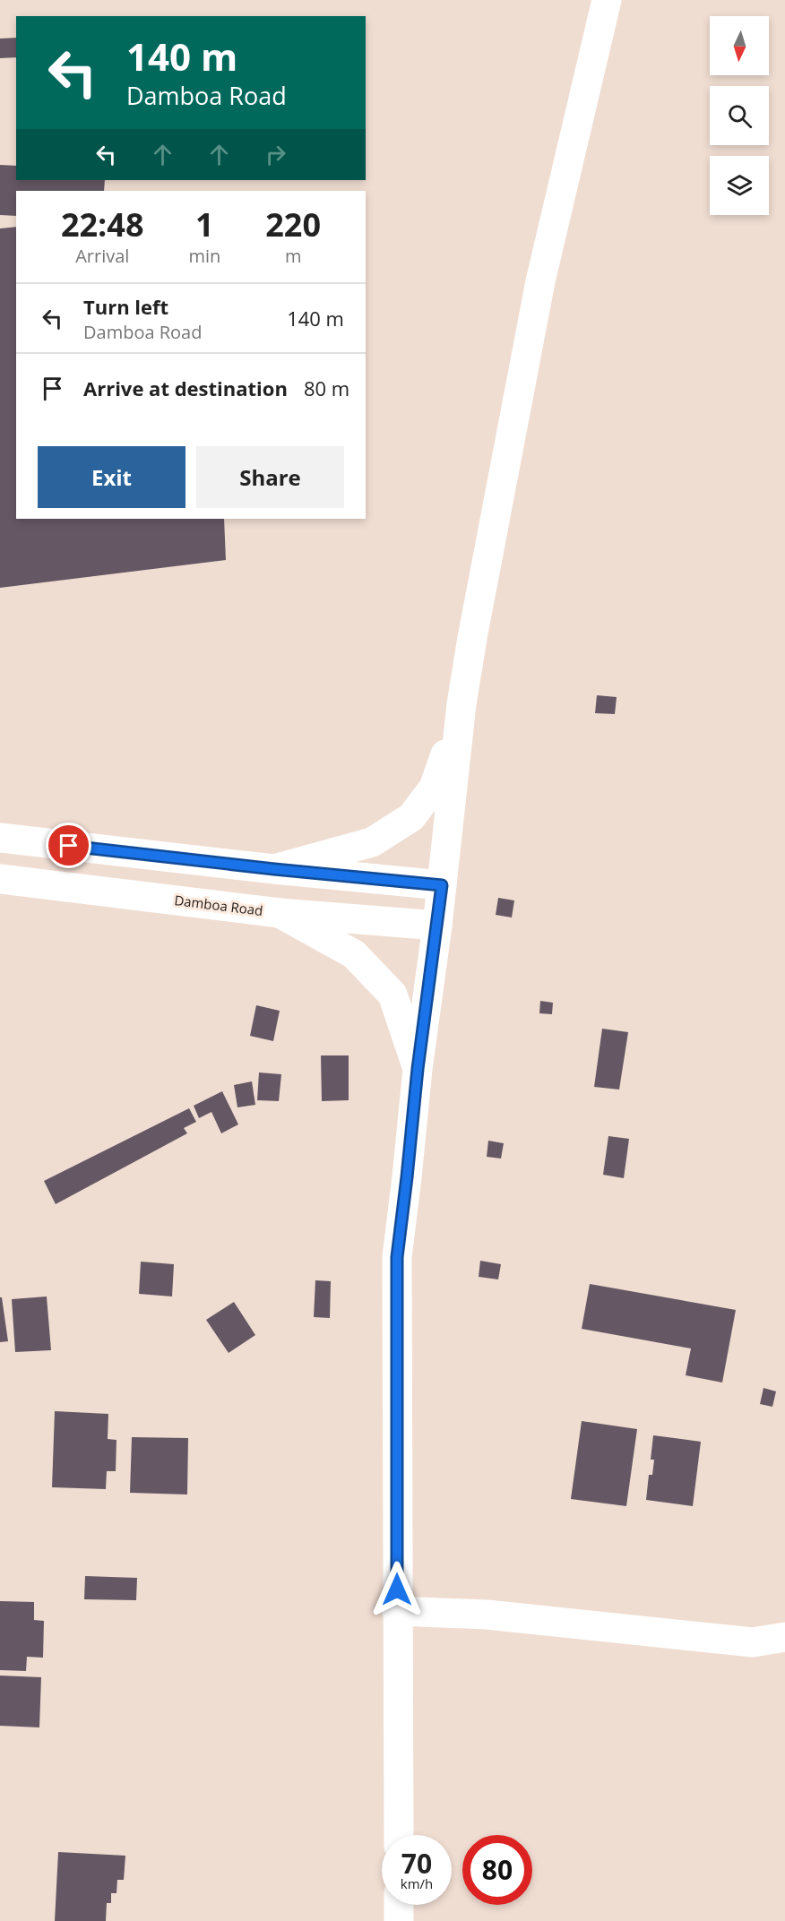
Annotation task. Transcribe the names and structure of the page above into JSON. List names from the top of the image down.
{
  "streets": {
    "main road": ["Damboa Road"]
  },
  "north": "bottom",
  "page": {
    "turn": ["140 m", "Damboa Road"],
    "eta": [
      "22:48",
      "Arrival",
      "1",
      "min",
      "220",
      "m"
    ],
    "list": [
      {
        "name": "Turn left",
        "note": "Damboa Road",
        "value": "140 m"
      },
      {
        "name": "Arrive at destination",
        "value": "80 m"
      }
    ],
    "buttons": ["Exit", "Share"],
    "speed": "70 km/h",
    "limit": "80"
  }
}
